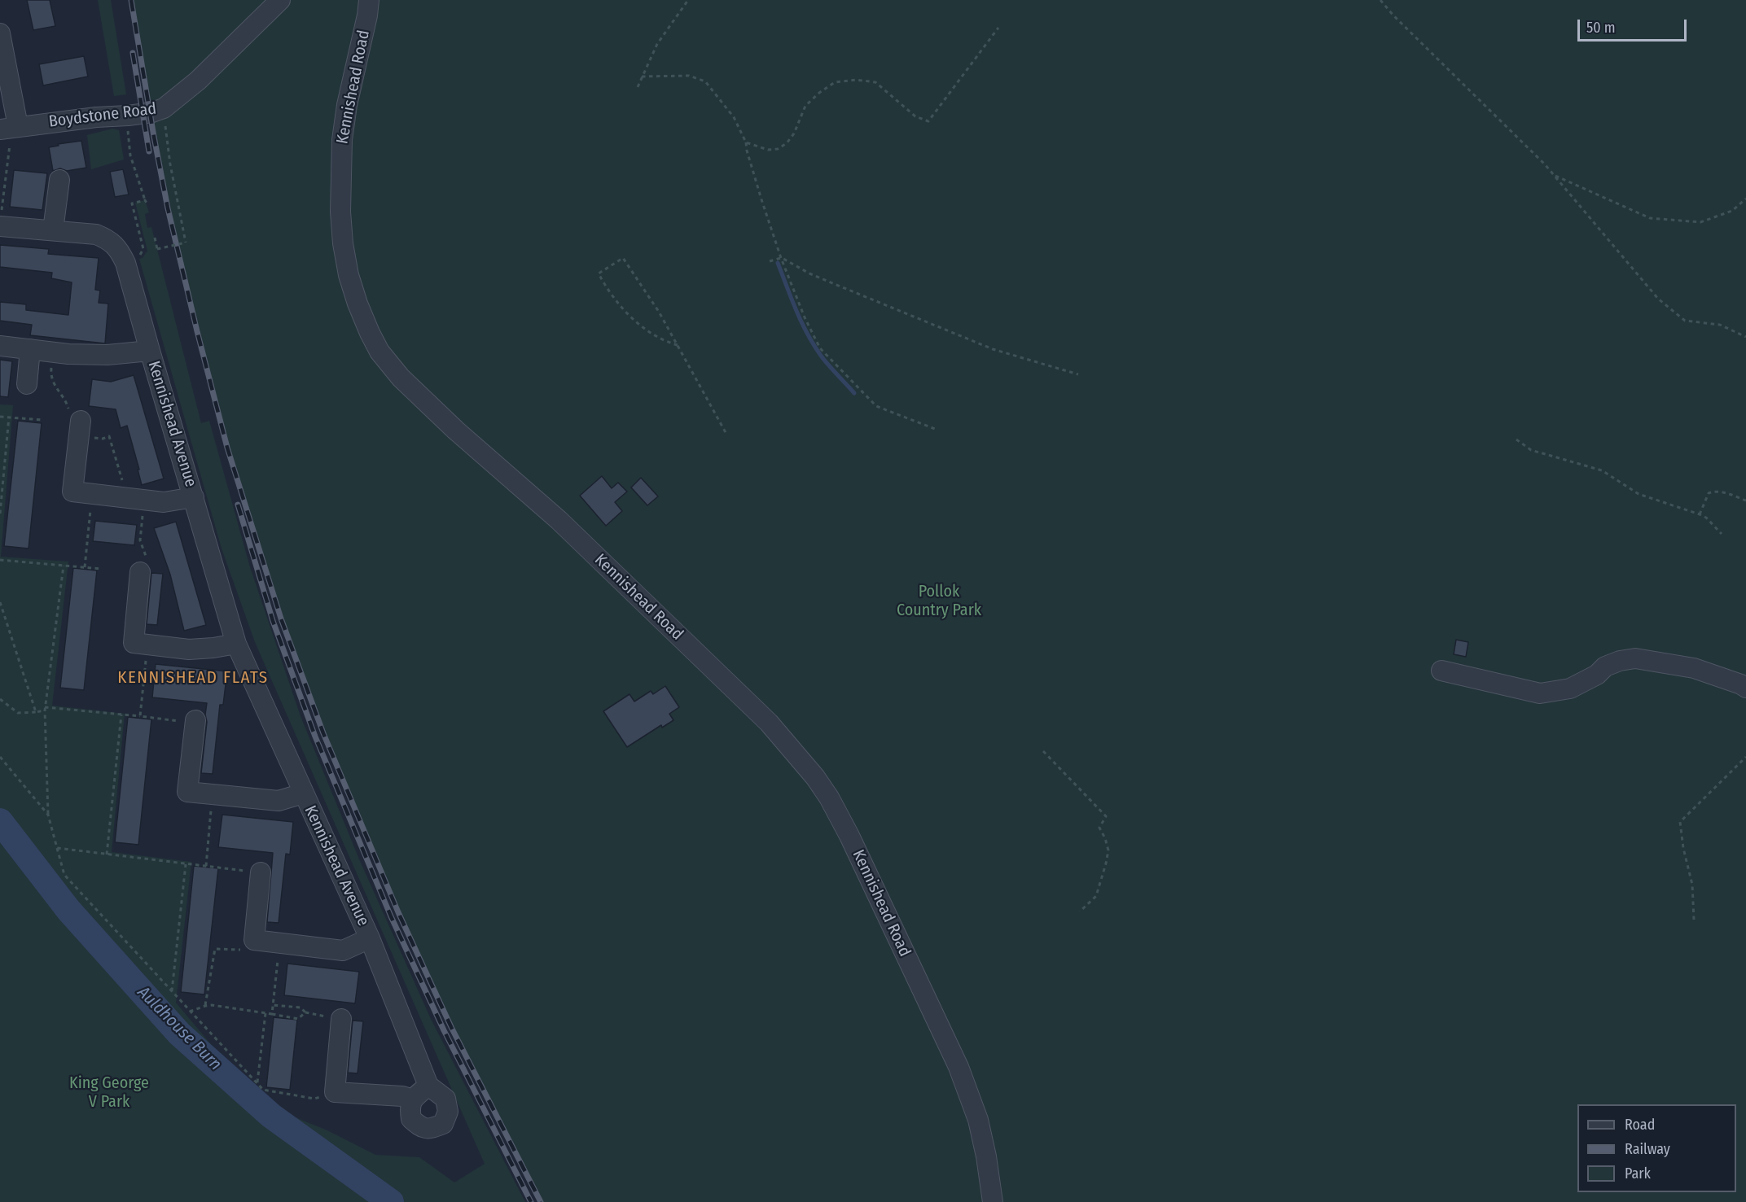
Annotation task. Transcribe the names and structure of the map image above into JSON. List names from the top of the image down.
{
  "streets": {
    "street": ["Kennishead Road", "Boydstone Road", "Kennishead Avenue"]
  },
  "districts": ["KENNISHEAD FLATS"],
  "water": ["Auldhouse Burn"],
  "parks": ["Pollok Country Park", "King George V Park"],
  "legend": ["Road", "Railway", "Park"],
  "scale_bar": "50 m"
}
